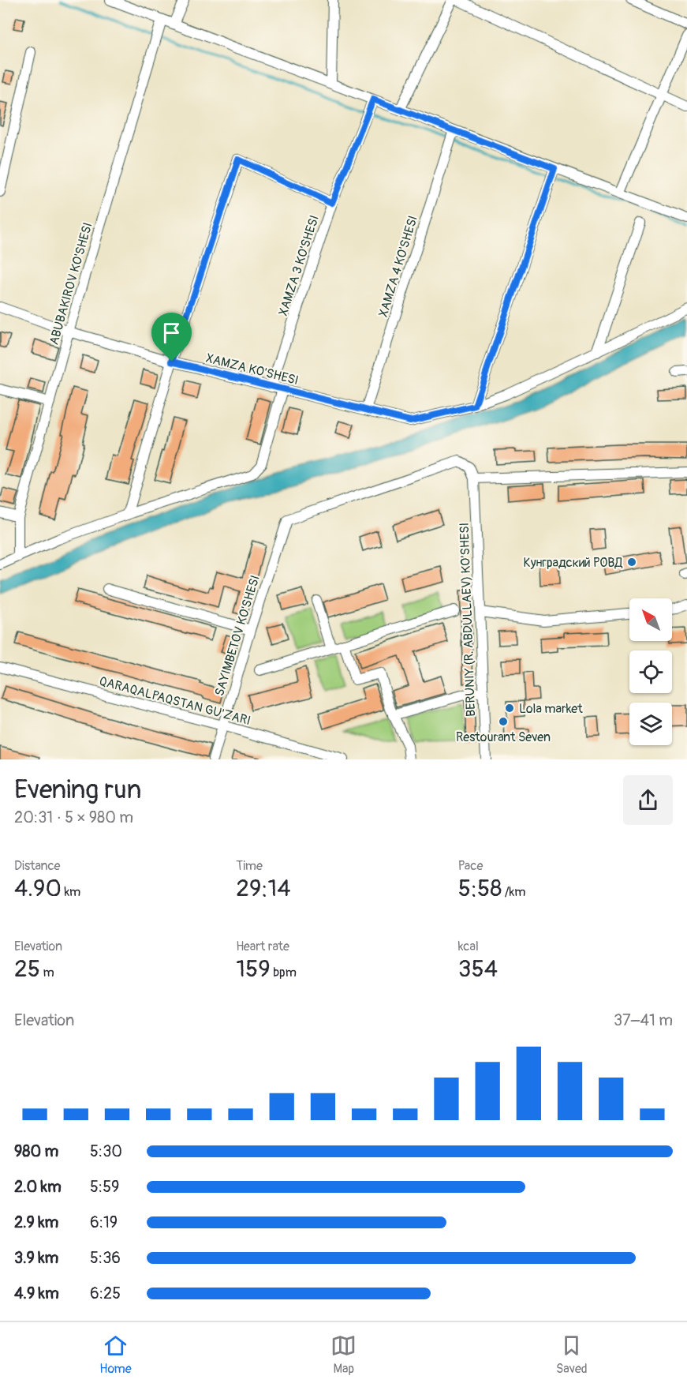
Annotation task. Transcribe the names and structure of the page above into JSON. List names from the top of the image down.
{
  "streets": {
    "street": [
      "XAMZA 3 KO'SHESI",
      "XAMZA 4 KO'SHESI",
      "ABUBAKIROV KO'SHESI",
      "XAMZA KO'SHESI",
      "BERUNIY (R. ABDULLAEV) KO'SHESI",
      "SAYIMBETOV KO'SHESI",
      "QARAQALPAQSTAN GU'ZARI"
    ]
  },
  "crossings": [
    ["XAMZA 3 KO'SHESI", "XAMZA KO'SHESI"],
    ["XAMZA 4 KO'SHESI", "XAMZA KO'SHESI"],
    ["ABUBAKIROV KO'SHESI", "XAMZA KO'SHESI"],
    ["BERUNIY (R. ABDULLAEV) KO'SHESI", "SAYIMBETOV KO'SHESI"],
    ["SAYIMBETOV KO'SHESI", "QARAQALPAQSTAN GU'ZARI"]
  ],
  "places": ["Кунградский РОВД", "Lola market", "Restourant Seven"],
  "north": "top left",
  "page": {
    "heading": ["Evening run", "20:31 · 5 × 980 m"],
    "stats": [
      ["Distance", "4.90 km"],
      ["Time", "29:14"],
      ["Pace", "5:58 /km"],
      ["Elevation", "25 m"],
      ["Heart rate", "159 bpm"],
      ["kcal", "354"]
    ],
    "chart": ["Elevation", "37–41 m"],
    "list": [
      {
        "name": "980 m",
        "note": "5:30"
      },
      {
        "name": "2.0 km",
        "note": "5:59"
      },
      {
        "name": "2.9 km",
        "note": "6:19"
      },
      {
        "name": "3.9 km",
        "note": "5:36"
      },
      {
        "name": "4.9 km",
        "note": "6:25"
      }
    ],
    "tabs": ["Home", "Map", "Saved"]
  }
}
